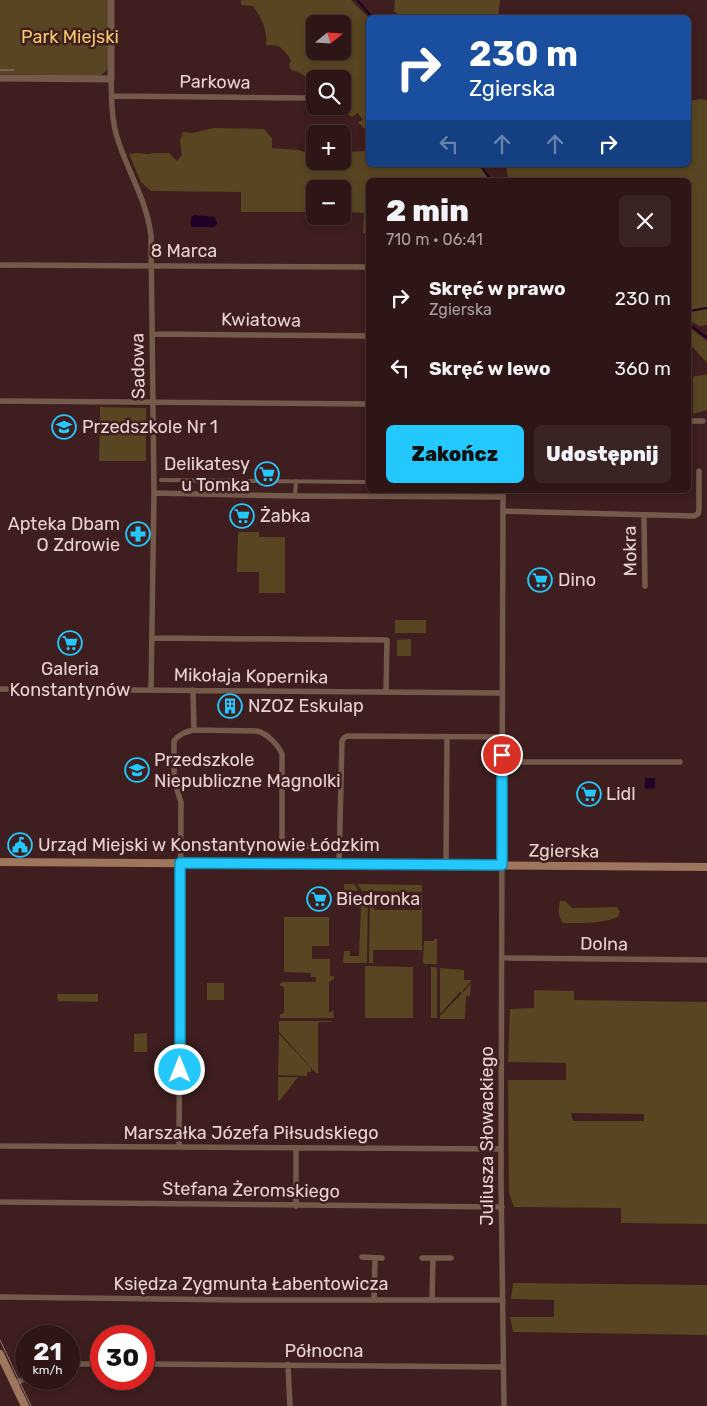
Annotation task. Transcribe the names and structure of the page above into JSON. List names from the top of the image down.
{
  "streets": {
    "main road": ["Zgierska"],
    "street": [
      "Parkowa",
      "8 Marca",
      "Kwiatowa",
      "Sadowa",
      "Mokra",
      "Mikołaja Kopernika",
      "Dolna",
      "Marszałka Józefa Piłsudskiego",
      "Juliusza Słowackiego",
      "Stefana Żeromskiego",
      "Księdza Zygmunta Łabentowicza",
      "Północna"
    ]
  },
  "crossings": [
    ["Parkowa", "Sadowa"],
    ["8 Marca", "Sadowa"],
    ["Kwiatowa", "Sadowa"],
    ["Sadowa", "Mikołaja Kopernika"],
    ["Mikołaja Kopernika", "Juliusza Słowackiego"],
    ["Zgierska", "Juliusza Słowackiego"],
    ["Dolna", "Juliusza Słowackiego"],
    ["Marszałka Józefa Piłsudskiego", "Juliusza Słowackiego"],
    ["Juliusza Słowackiego", "Stefana Żeromskiego"],
    ["Juliusza Słowackiego", "Księdza Zygmunta Łabentowicza"],
    ["Juliusza Słowackiego", "Północna"]
  ],
  "parks": ["Park Miejski"],
  "places": {
    "school or university": ["Przedszkole Nr 1", "Przedszkole Niepubliczne Magnolki"],
    "supermarket": [
      "Delikatesy u Tomka",
      "Żabka",
      "Dino",
      "Galeria Konstantynów",
      "Lidl",
      "Biedronka"
    ],
    "pharmacy": ["Apteka Dbam O Zdrowie"],
    "building": ["NZOZ Eskulap"],
    "public building": ["Urząd Miejski w Konstantynowie Łódzkim"]
  },
  "north": "right",
  "page": {
    "map_buttons": ["+", "−"],
    "turn": ["230 m", "Zgierska"],
    "heading": ["2 min", "710 m · 06:41"],
    "list": [
      {
        "name": "Skręć w prawo",
        "note": "Zgierska",
        "value": "230 m"
      },
      {
        "name": "Skręć w lewo",
        "value": "360 m"
      }
    ],
    "buttons": ["Zakończ", "Udostępnij"],
    "speed": "21 km/h",
    "limit": "30"
  }
}
